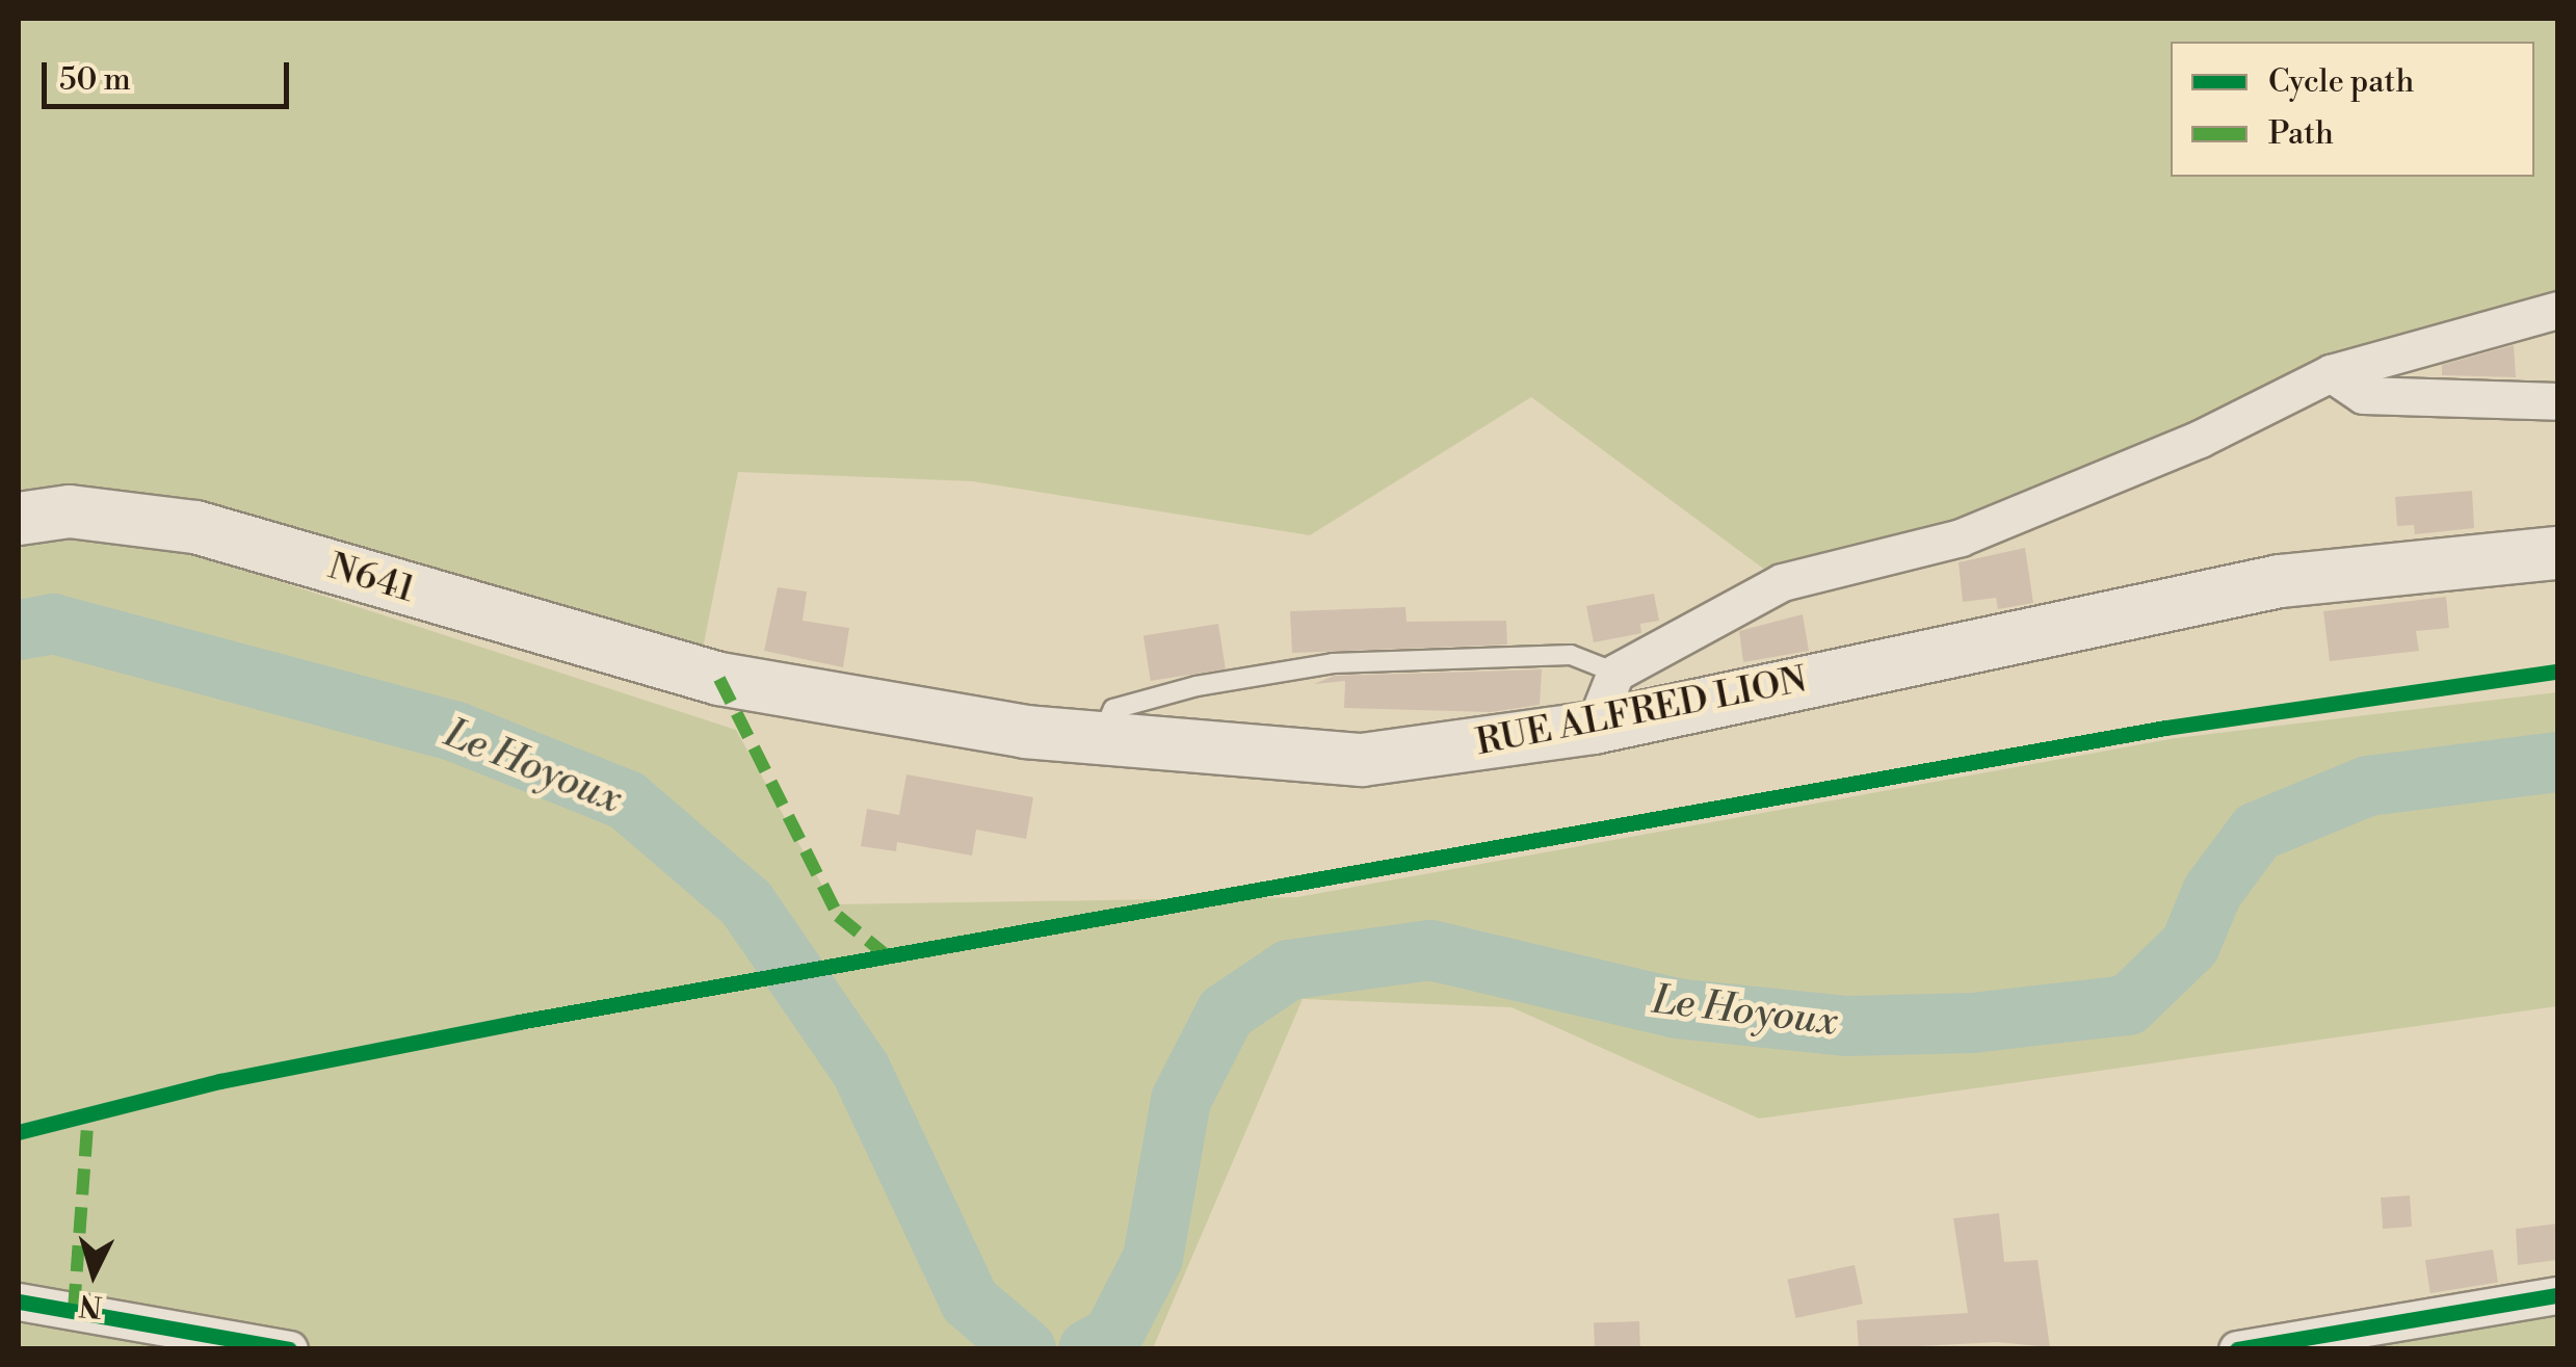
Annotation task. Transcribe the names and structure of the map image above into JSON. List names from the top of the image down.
{
  "streets": {
    "main road": ["N641", "RUE ALFRED LION"]
  },
  "crossings": [
    ["N641", "RUE ALFRED LION"]
  ],
  "water": ["Le Hoyoux"],
  "legend": ["Cycle path", "Path"],
  "scale_bar": "50 m",
  "north": "bottom"
}
